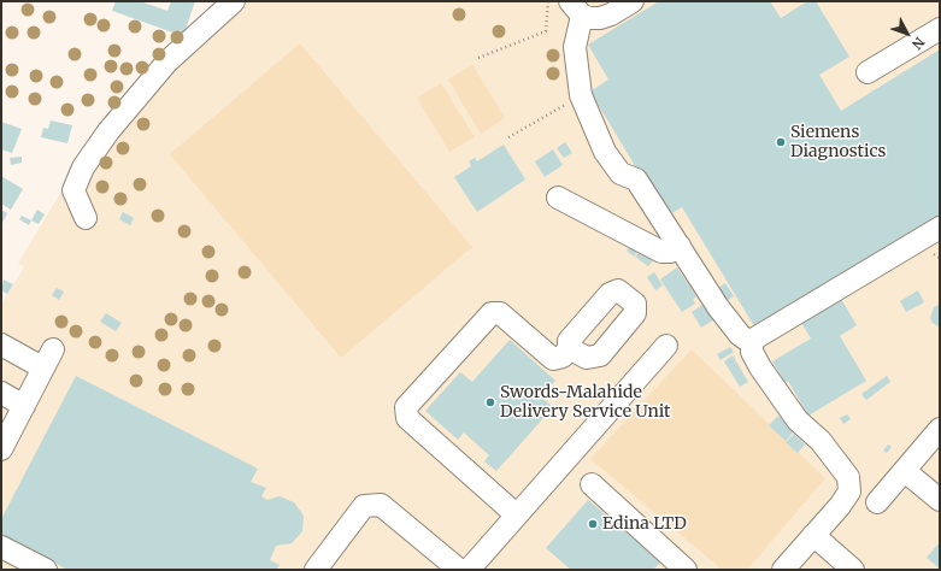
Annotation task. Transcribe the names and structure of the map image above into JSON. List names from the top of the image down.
{
  "places": ["Siemens Diagnostics", "Swords-Malahide Delivery Service Unit", "Edina LTD"],
  "north": "bottom right"
}
